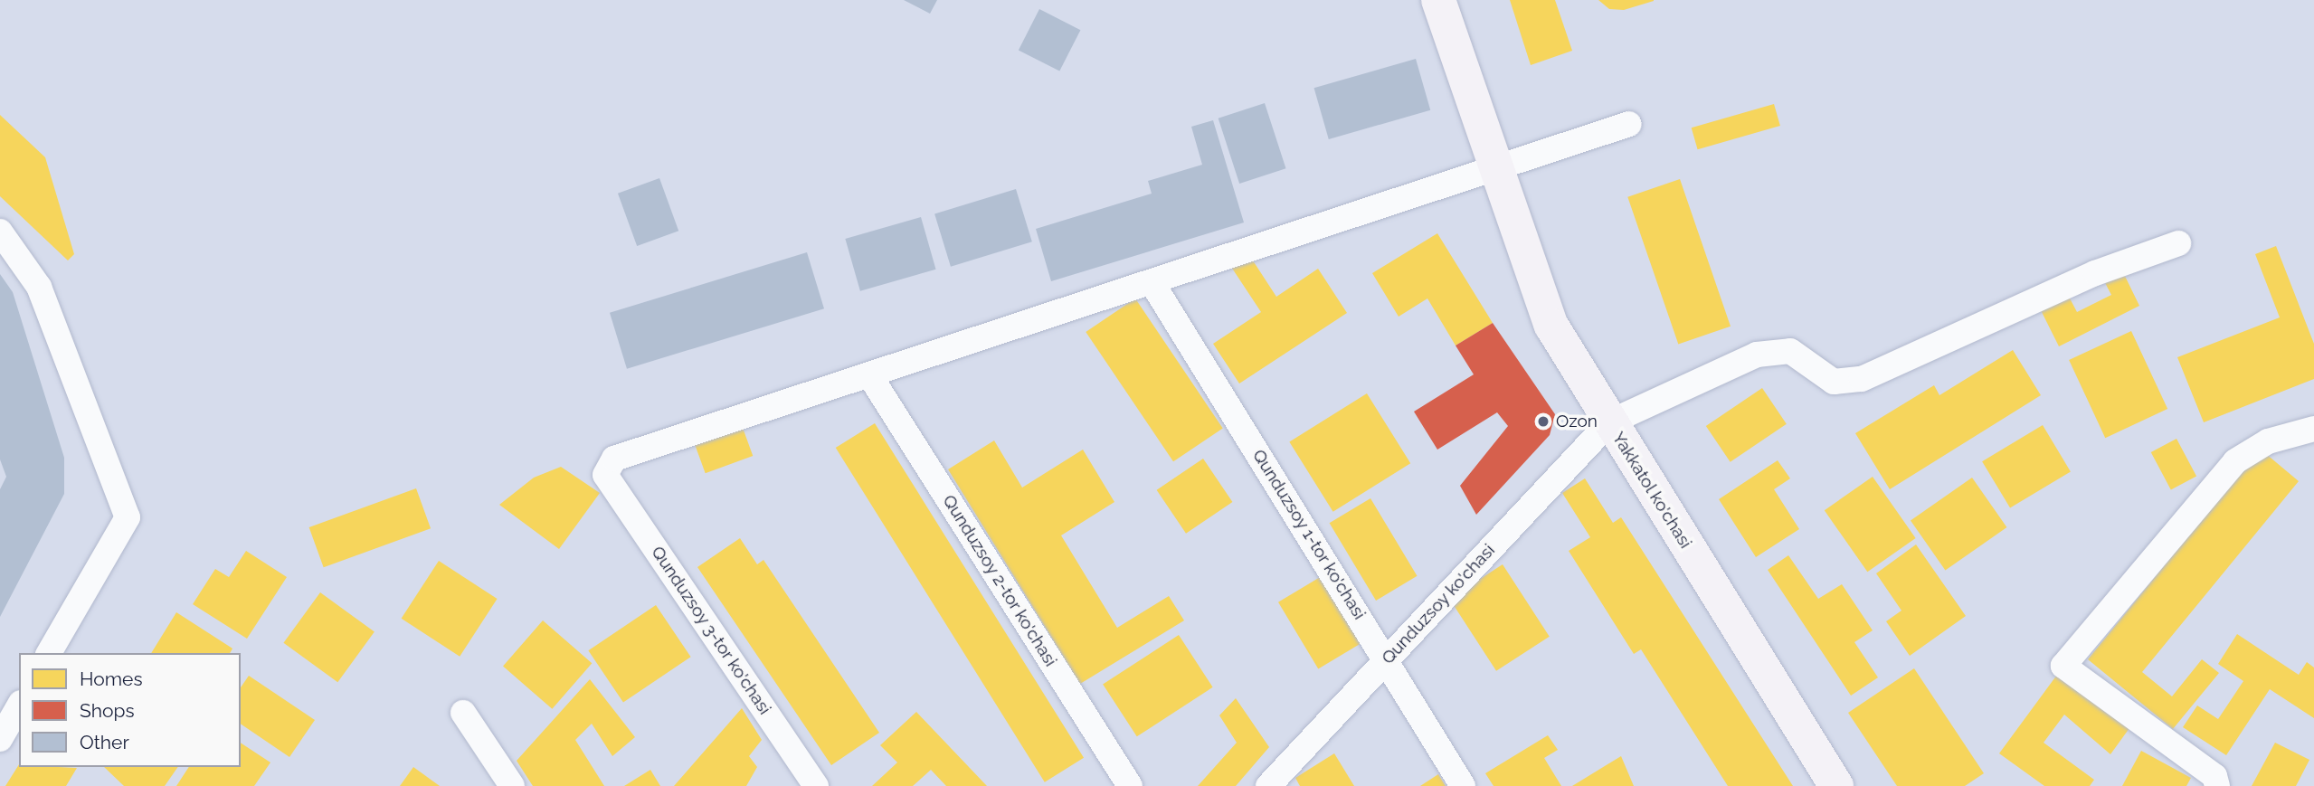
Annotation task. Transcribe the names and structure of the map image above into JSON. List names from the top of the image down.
{
  "streets": {
    "street": [
      "Yakkatol ko'chasi",
      "Qunduzsoy 1-tor ko'chasi",
      "Qunduzsoy 2-tor ko'chasi",
      "Qunduzsoy ko'chasi",
      "Qunduzsoy 3-tor ko'chasi"
    ]
  },
  "crossings": [
    ["Yakkatol ko'chasi", "Qunduzsoy ko'chasi"],
    ["Qunduzsoy 1-tor ko'chasi", "Qunduzsoy ko'chasi"],
    ["Qunduzsoy 2-tor ko'chasi", "Qunduzsoy 3-tor ko'chasi"]
  ],
  "places": ["Ozon"],
  "legend": ["Homes", "Shops", "Other"]
}
